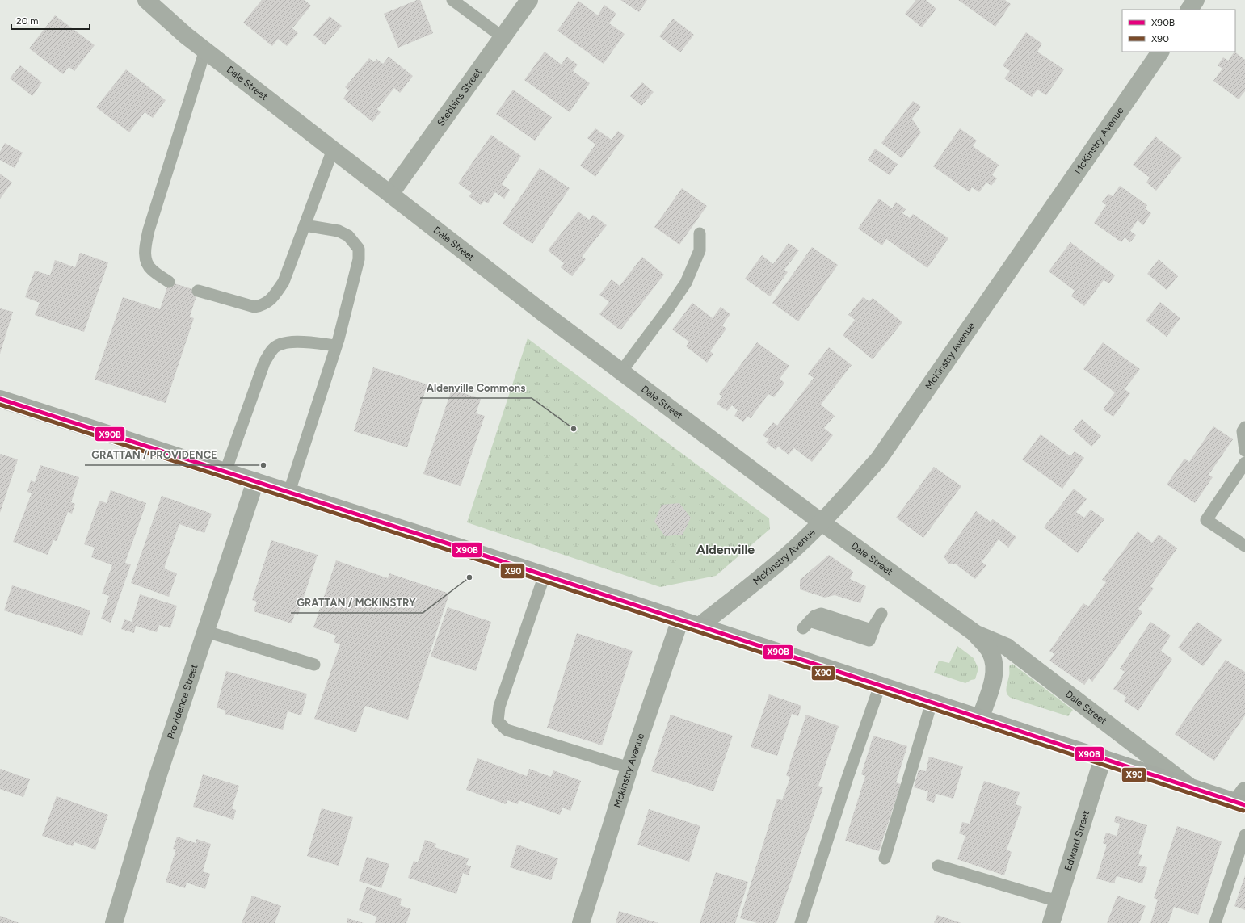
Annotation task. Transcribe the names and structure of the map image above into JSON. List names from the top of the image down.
{
  "streets": {
    "street": [
      "Dale Street",
      "Stebbins Street",
      "McKinstry Avenue",
      "Providence Street",
      "Mckinstry Avenue",
      "Edward Street"
    ]
  },
  "crossings": [
    ["Dale Street", "Stebbins Street"],
    ["Dale Street", "McKinstry Avenue"]
  ],
  "districts": ["Aldenville"],
  "places": ["Aldenville Commons", "GRATTAN / PROVIDENCE", "GRATTAN / MCKINSTRY"],
  "lines": ["transit line X90B", "transit line X90"],
  "legend": ["X90B", "X90"],
  "scale_bar": "20 m"
}
